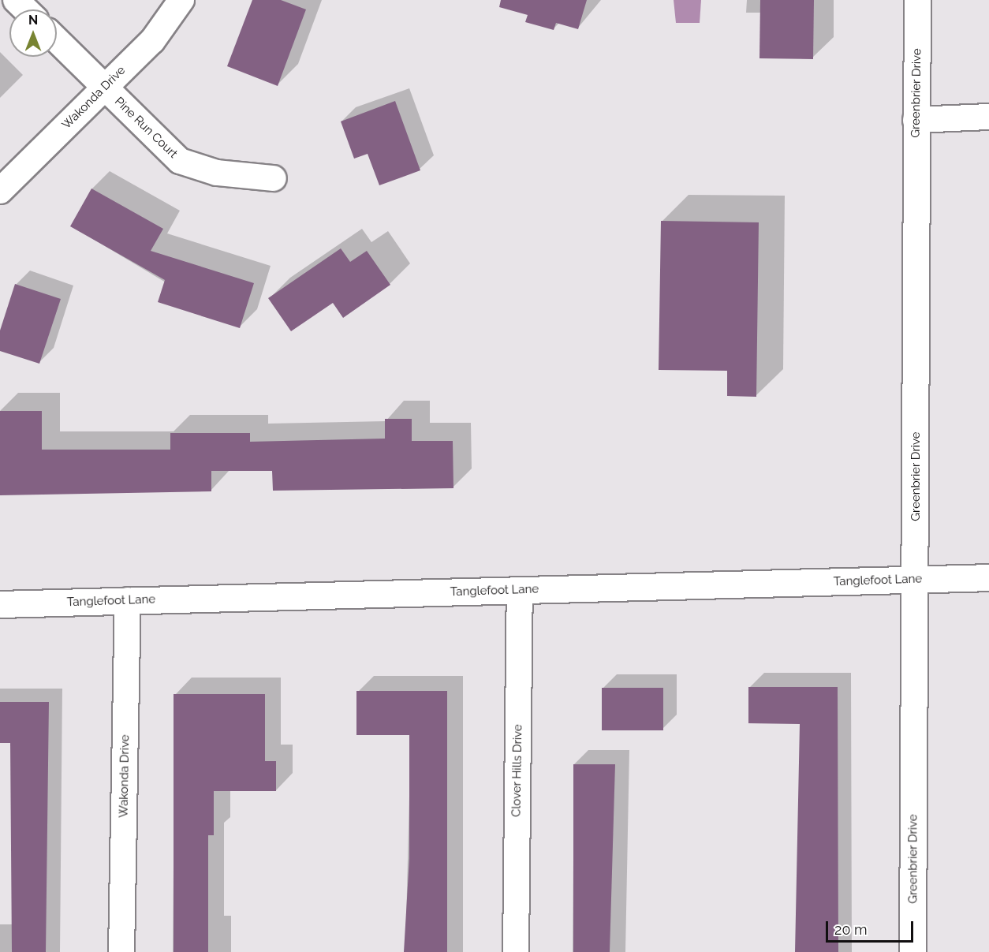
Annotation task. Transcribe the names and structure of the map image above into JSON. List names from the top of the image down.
{
  "streets": {
    "main road": ["Greenbrier Drive", "Tanglefoot Lane"],
    "street": ["Wakonda Drive", "Pine Run Court", "Clover Hills Drive"]
  },
  "crossings": [
    ["Greenbrier Drive", "Tanglefoot Lane"],
    ["Wakonda Drive", "Pine Run Court"],
    ["Wakonda Drive", "Tanglefoot Lane"],
    ["Tanglefoot Lane", "Clover Hills Drive"]
  ],
  "scale_bar": "20 m",
  "north": "top"
}
